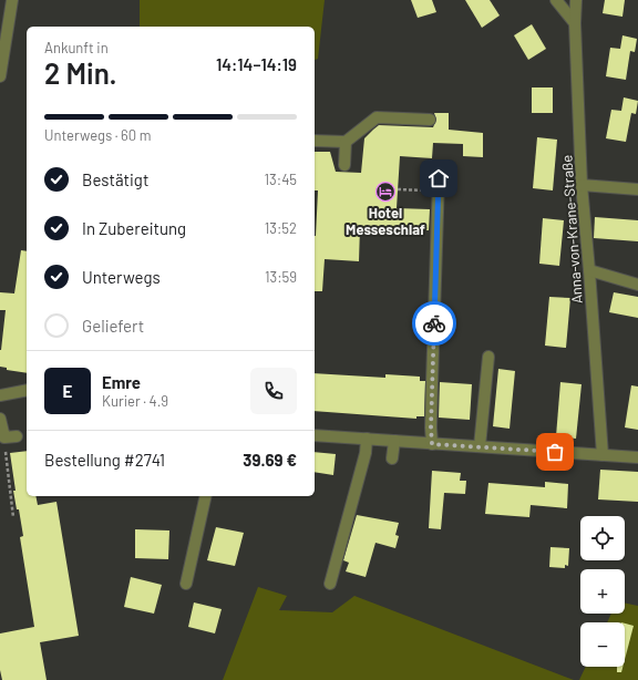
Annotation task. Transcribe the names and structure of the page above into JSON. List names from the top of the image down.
{
  "streets": {
    "street": ["Anna-von-Krane-Straße"]
  },
  "places": {
    "hotel": ["Hotel Messeschlaf"]
  },
  "page": {
    "heading": ["2 Min.", "Ankunft in", "14:14–14:19"],
    "panel": [
      "Emre",
      "Kurier · 4.9",
      "Bestellung #2741",
      "39.69 €"
    ],
    "bar": "Unterwegs · 60 m",
    "list": [
      ["Bestätigt", "13:45"],
      ["In Zubereitung", "13:52"],
      ["Unterwegs", "13:59"],
      "Geliefert"
    ],
    "round": "E",
    "map_buttons": ["+", "−"]
  }
}
